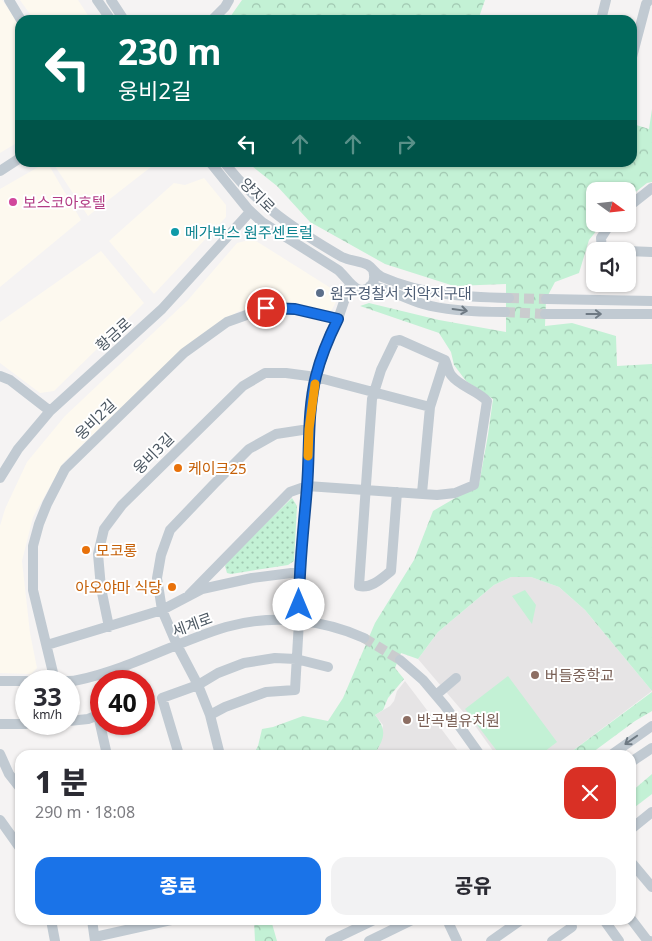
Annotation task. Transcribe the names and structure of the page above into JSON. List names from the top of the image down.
{
  "streets": {
    "street": [
      "양지로",
      "황금로",
      "웅비2길",
      "웅비3길",
      "세계로"
    ]
  },
  "places": [
    "보스코아호텔",
    "메가박스 원주센트럴",
    "원주경찰서 치악지구대",
    "케이크25",
    "모코롱",
    "아오야마 식당",
    "버들중학교",
    "반곡별유치원"
  ],
  "north": "right",
  "page": {
    "turn": ["230 m", "웅비2길"],
    "speed": "33 km/h",
    "limit": "40",
    "heading": ["1 분", "290 m · 18:08"],
    "buttons": ["종료", "공유"]
  }
}
